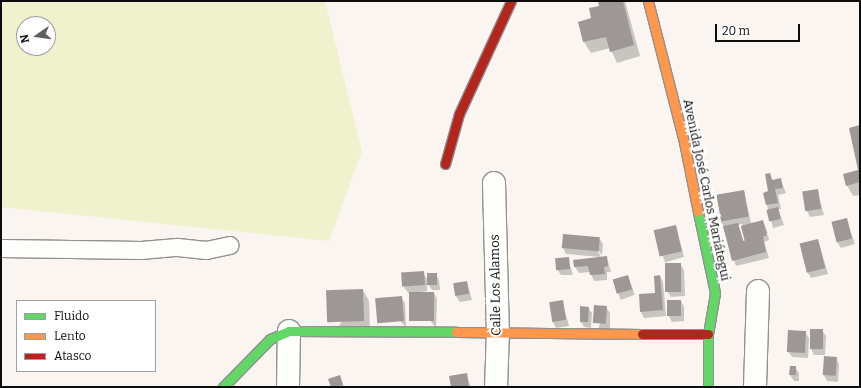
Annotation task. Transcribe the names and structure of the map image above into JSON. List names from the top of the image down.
{
  "streets": {
    "street": ["Avenida José Carlos Mariátegui", "Calle Los Alamos"]
  },
  "legend": ["Fluido", "Lento", "Atasco"],
  "scale_bar": "20 m",
  "north": "left"
}
